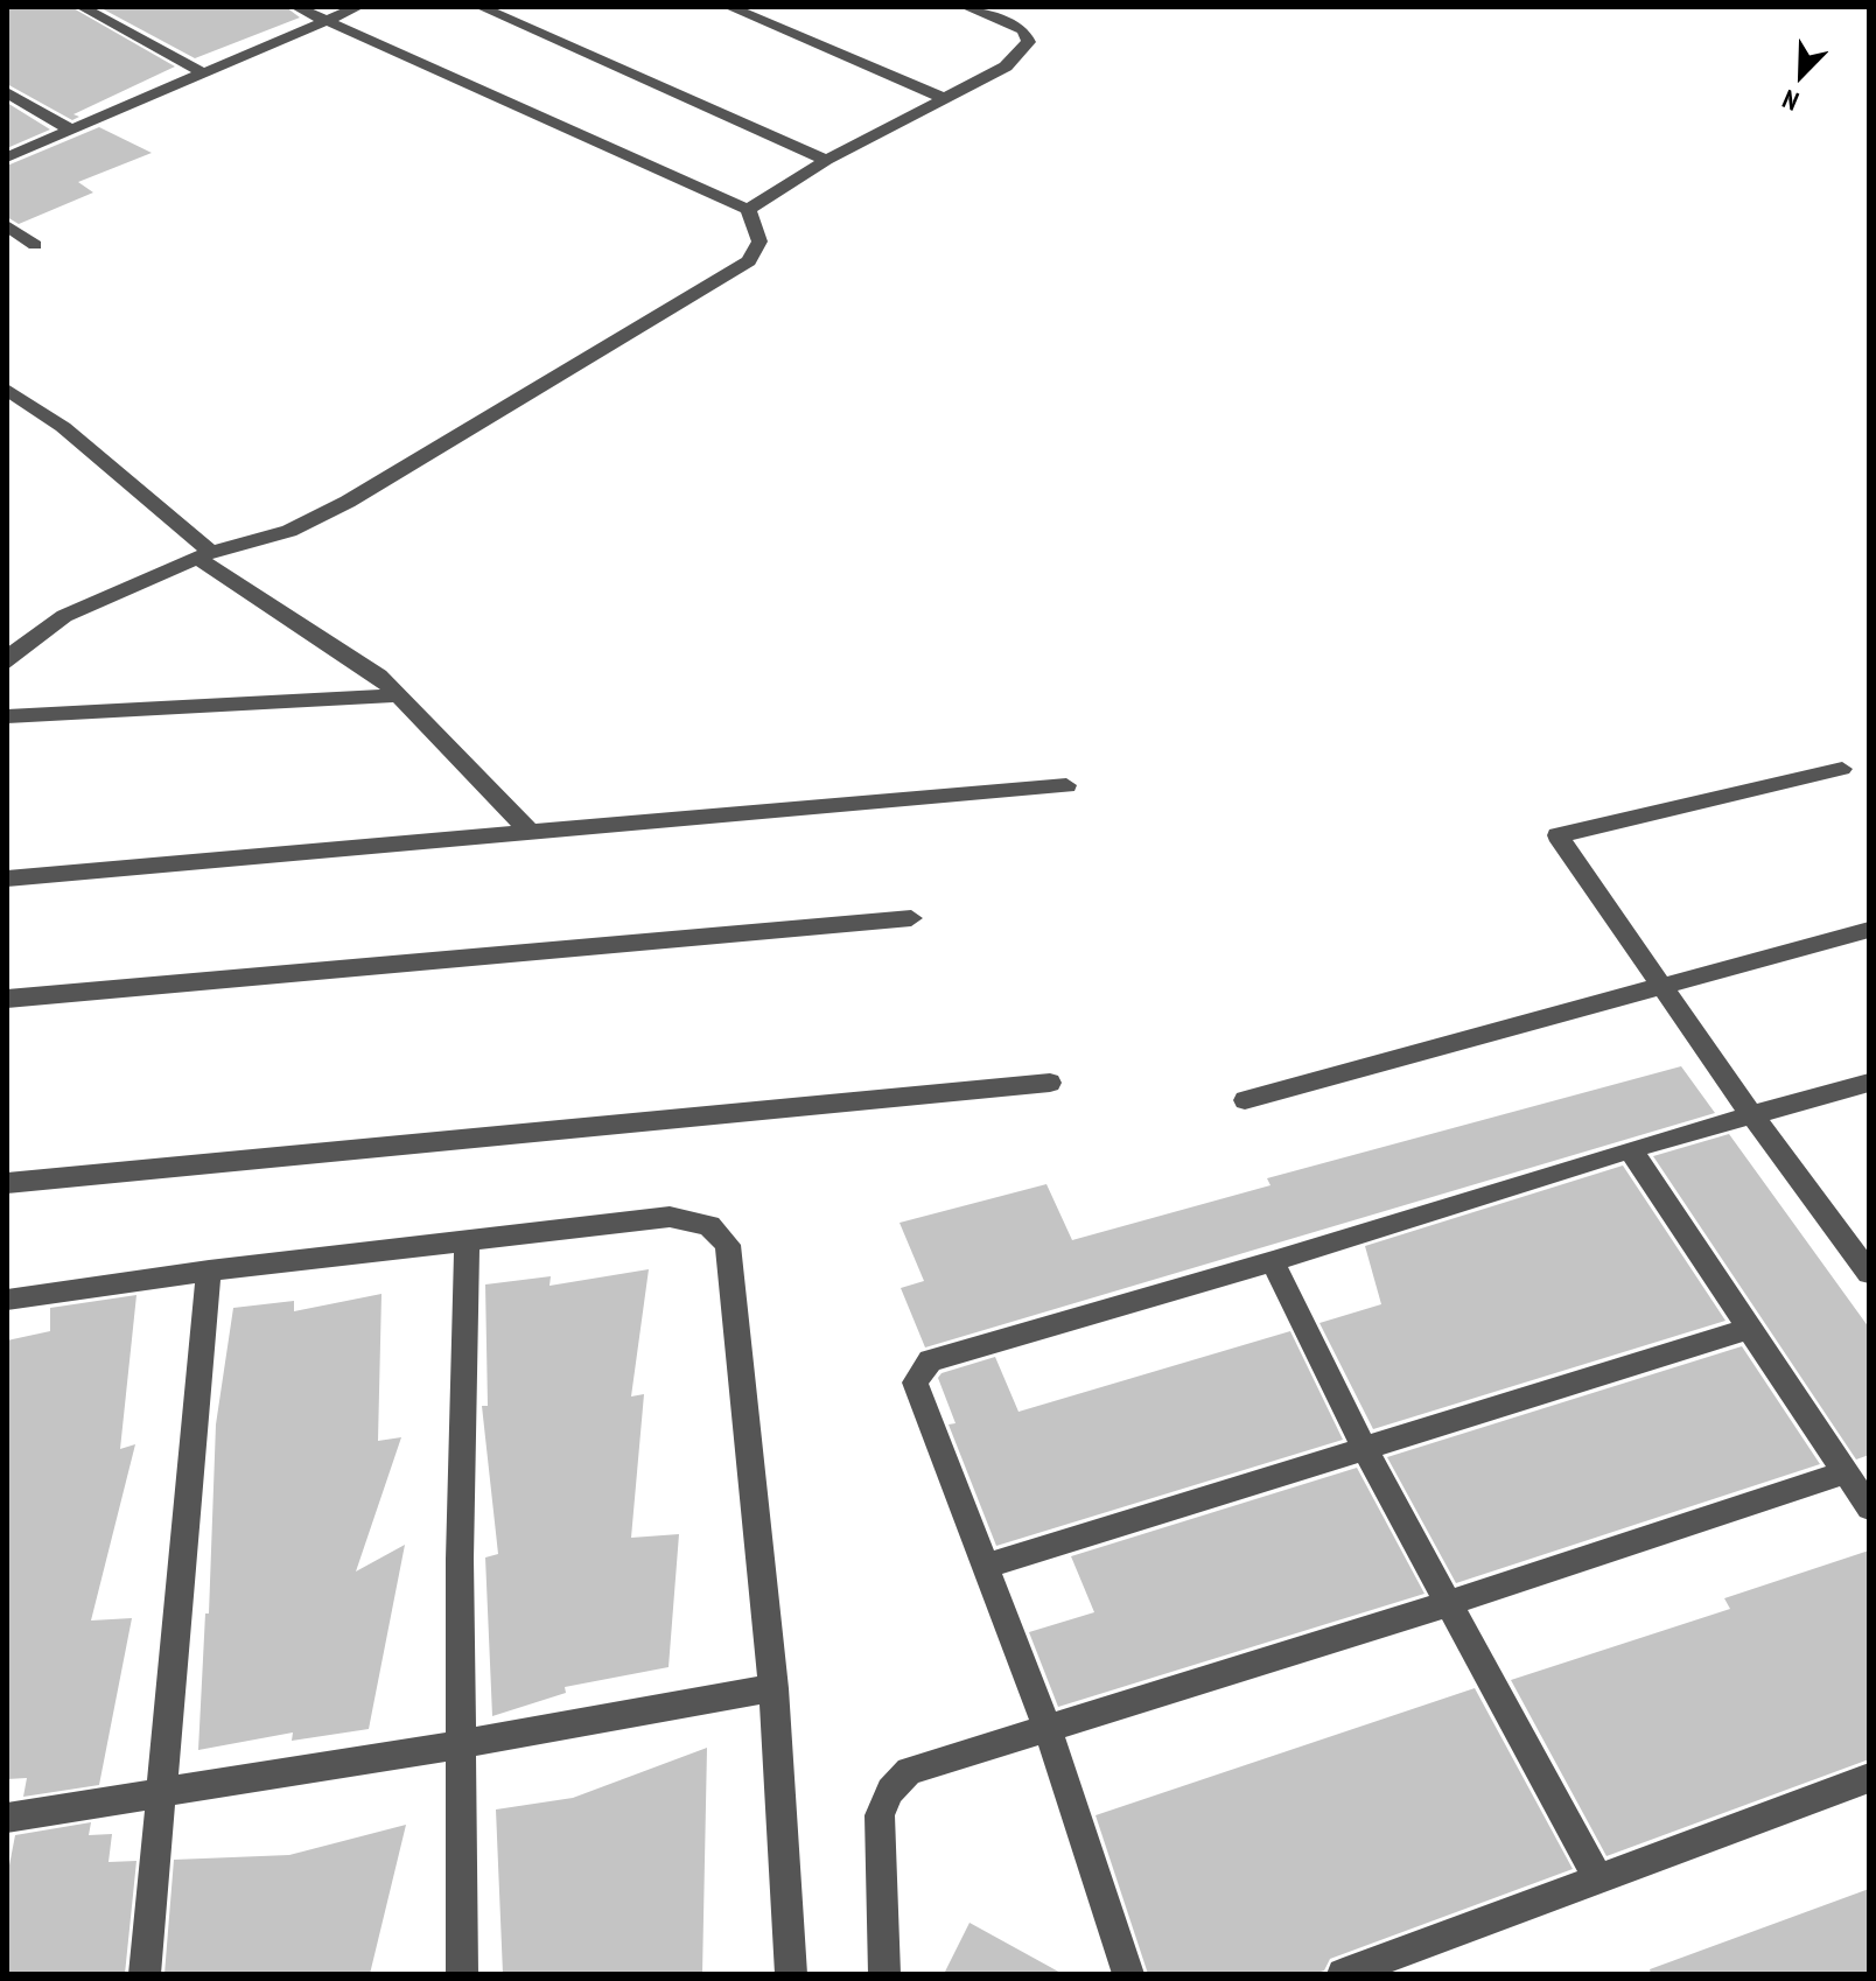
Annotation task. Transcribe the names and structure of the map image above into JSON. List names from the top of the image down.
{
  "north": "bottom left"
}
